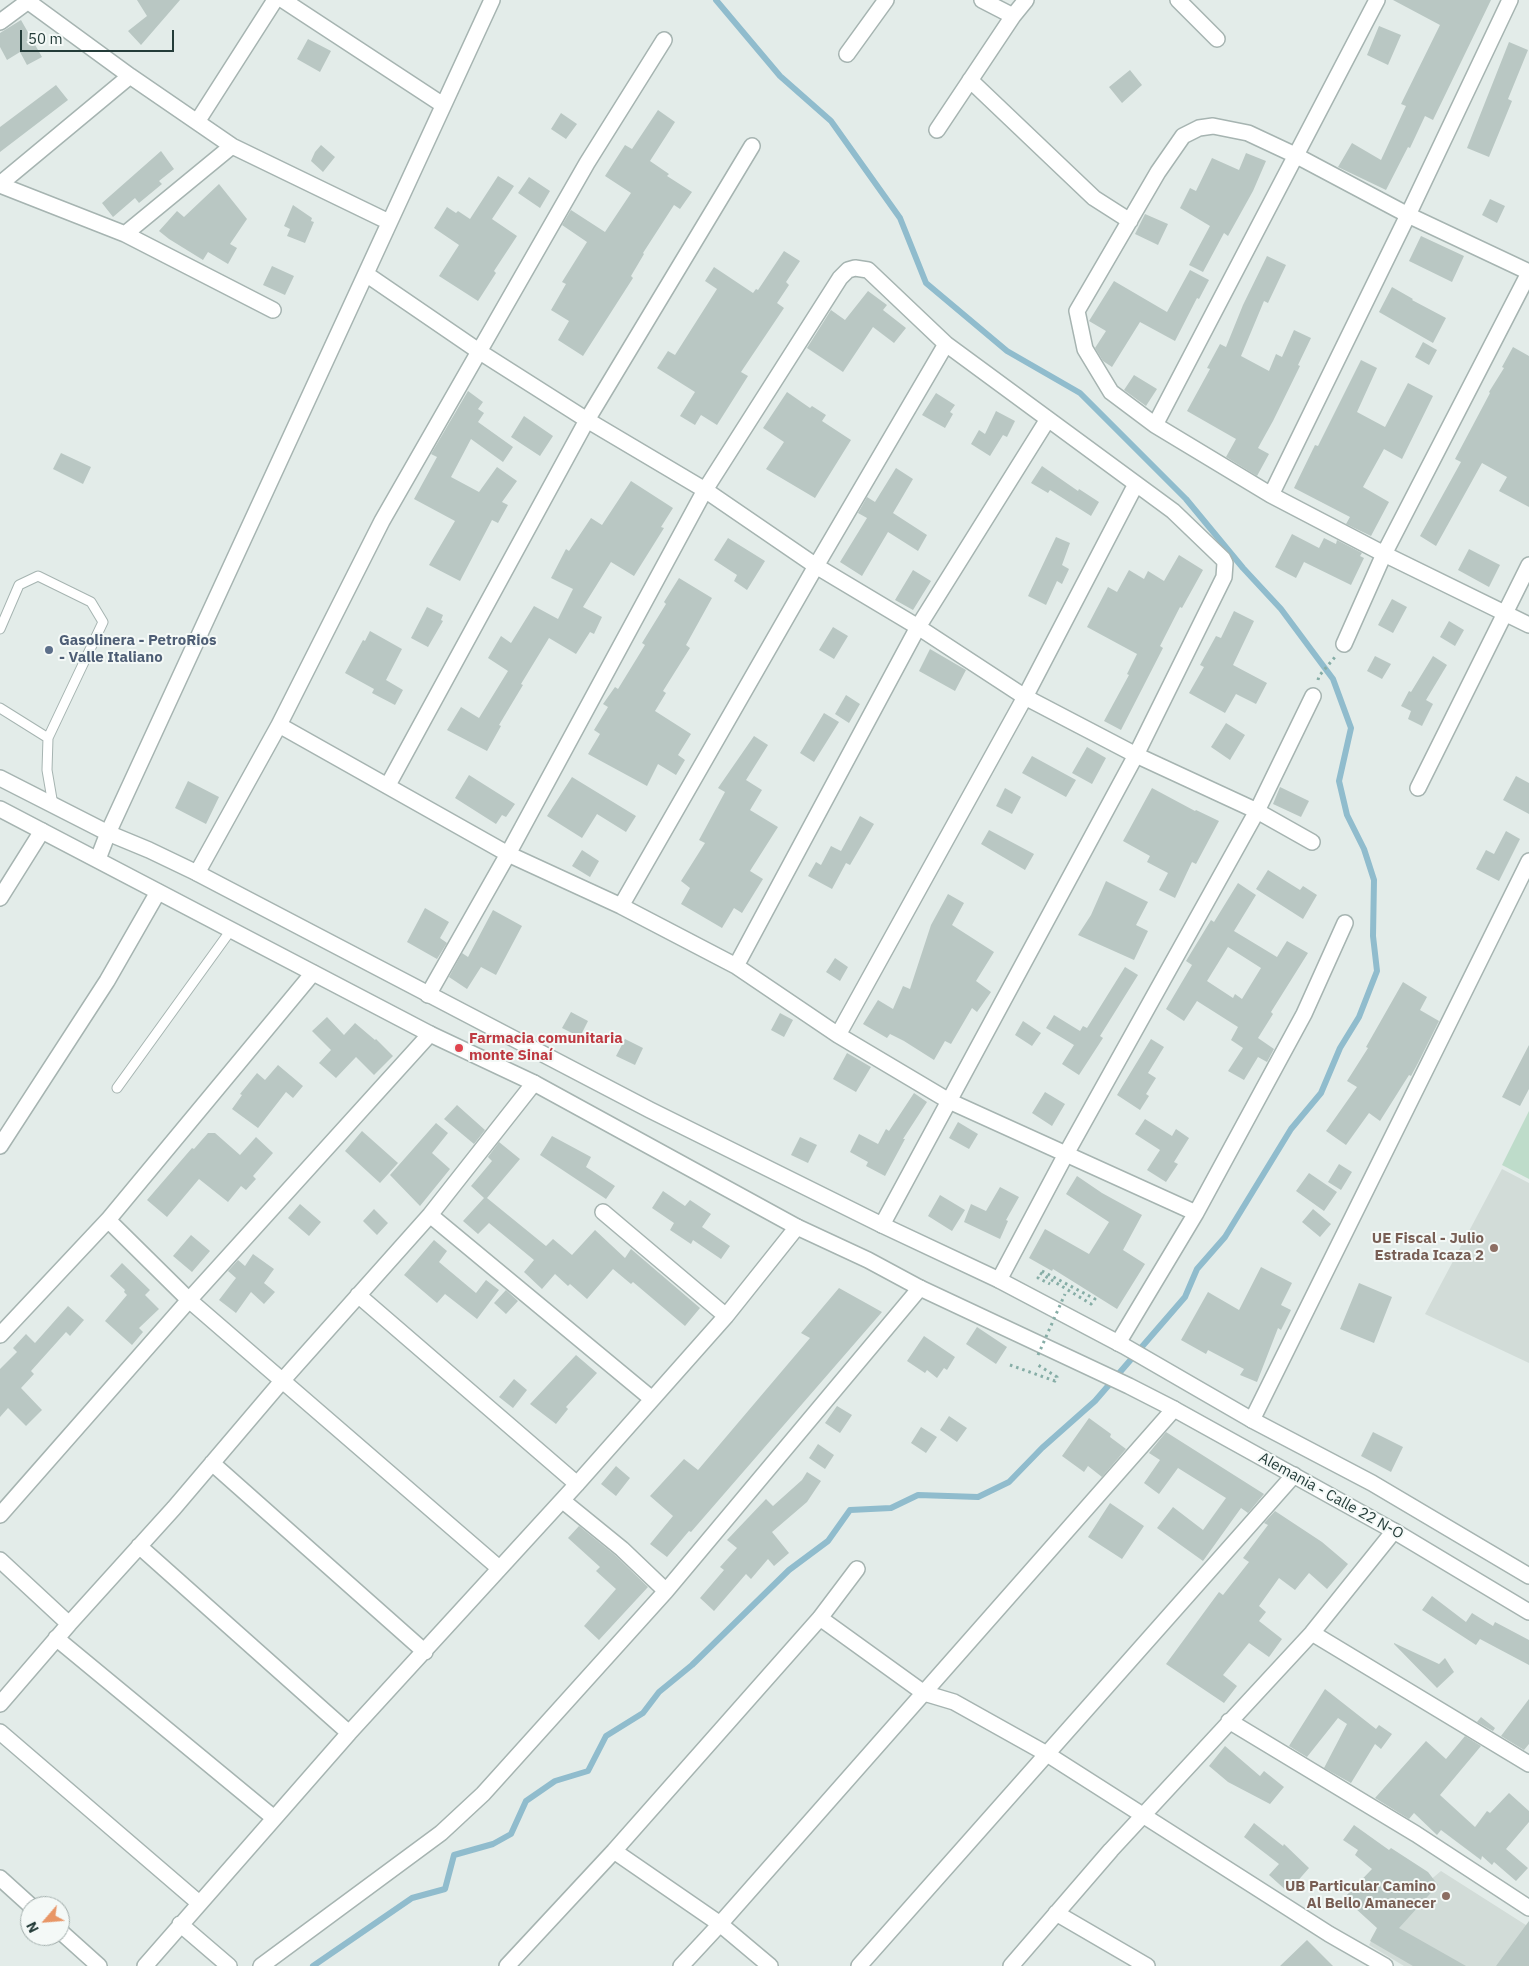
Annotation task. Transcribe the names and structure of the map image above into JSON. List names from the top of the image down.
{
  "streets": {
    "street": ["Alemania - Calle 22 N-O"]
  },
  "places": [
    "Gasolinera - PetroRios - Valle Italiano",
    "Farmacia comunitaria monte Sinaí",
    "UE Fiscal - Julio Estrada Icaza 2",
    "UB Particular Camino Al Bello Amanecer"
  ],
  "scale_bar": "50 m",
  "north": "bottom left"
}
